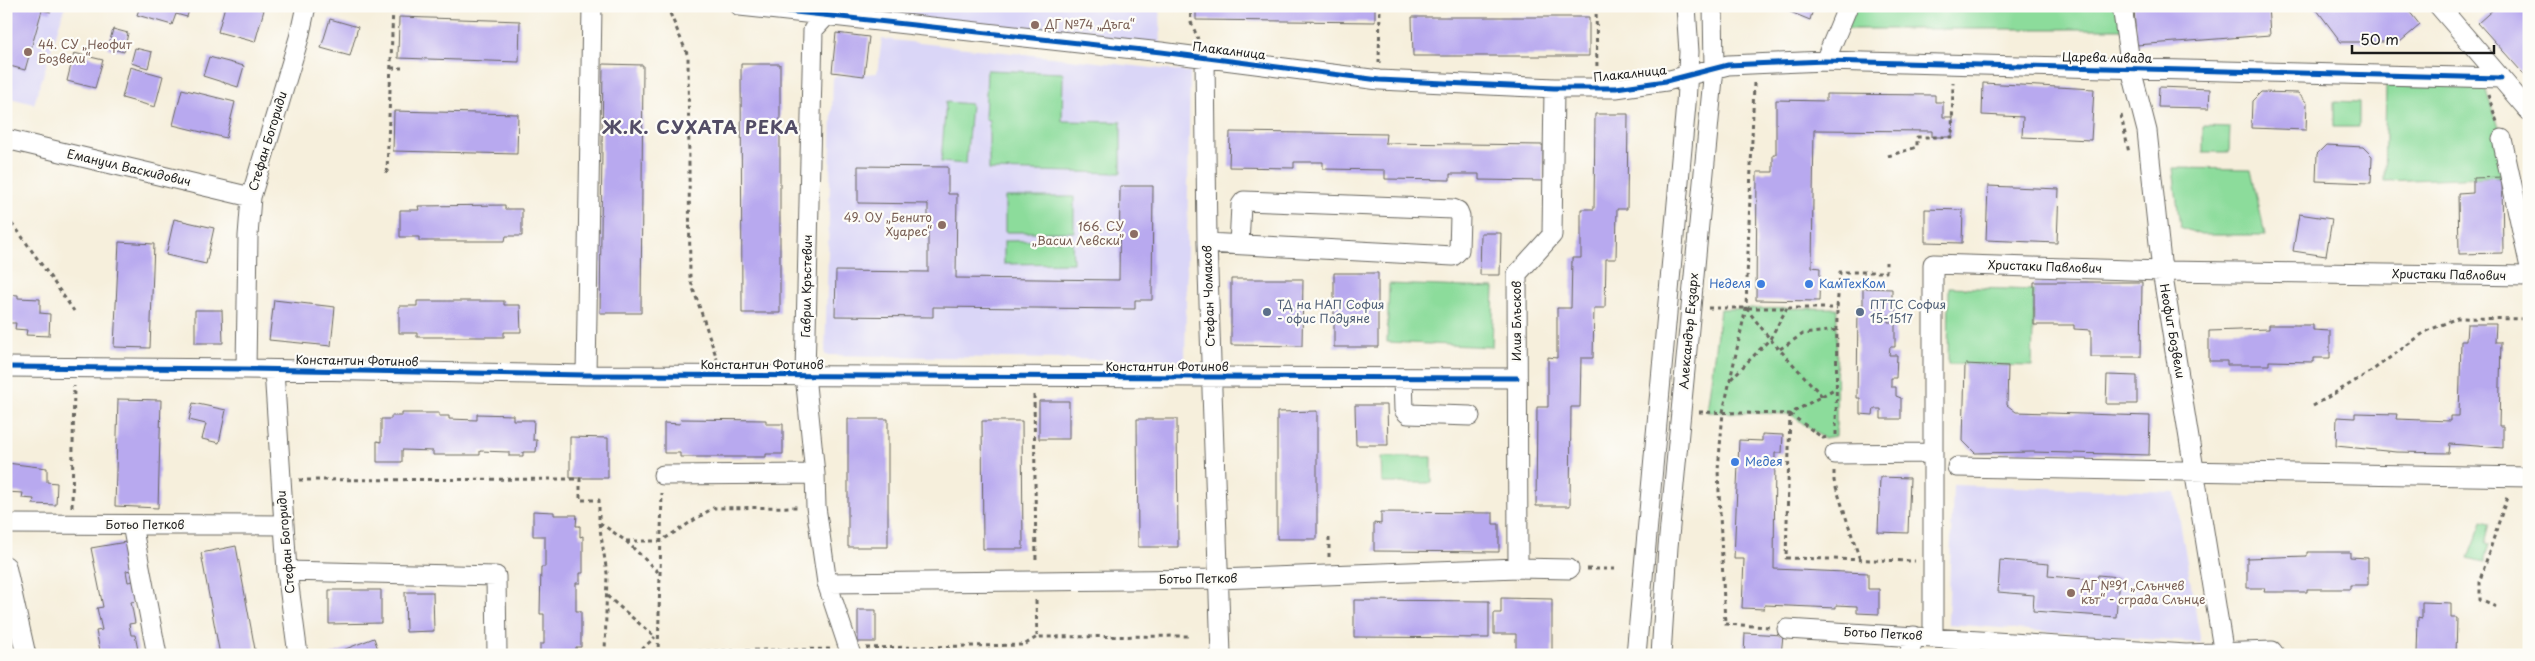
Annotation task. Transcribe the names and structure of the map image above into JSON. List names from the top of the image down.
{
  "streets": {
    "street": [
      "Плакалница",
      "Царева ливада",
      "Стефан Богориди",
      "Емануил Васкидович",
      "Христаки Павлович",
      "Гаврил Кръстевич",
      "Стефан Чомаков",
      "Илия Блъсков",
      "Александър Екзарх",
      "Неофит Бозвели",
      "Константин Фотинов",
      "Ботьо Петков"
    ]
  },
  "crossings": [
    ["Плакалница", "Царева ливада"],
    ["Плакалница", "Гаврил Кръстевич"],
    ["Плакалница", "Стефан Чомаков"],
    ["Плакалница", "Илия Блъсков"],
    ["Плакалница", "Александър Екзарх"],
    ["Царева ливада", "Александър Екзарх"],
    ["Царева ливада", "Неофит Бозвели"],
    ["Стефан Богориди", "Емануил Васкидович"],
    ["Стефан Богориди", "Константин Фотинов"],
    ["Стефан Богориди", "Ботьо Петков"],
    ["Христаки Павлович", "Неофит Бозвели"],
    ["Христаки Павлович", "Ботьо Петков"],
    ["Гаврил Кръстевич", "Константин Фотинов"],
    ["Гаврил Кръстевич", "Ботьо Петков"],
    ["Стефан Чомаков", "Константин Фотинов"],
    ["Стефан Чомаков", "Ботьо Петков"],
    ["Илия Блъсков", "Константин Фотинов"],
    ["Илия Блъсков", "Ботьо Петков"],
    ["Неофит Бозвели", "Ботьо Петков"]
  ],
  "districts": ["Ж.К. СУХАТА РЕКА"],
  "places": [
    "ДГ №74 „Дъга“",
    "44. СУ „Неофит Бозвели“",
    "49. ОУ „Бенито Хуарес“",
    "166. СУ „Васил Левски”",
    "Неделя",
    "КамТехКом",
    "ТД на НАП София - офис Подуяне",
    "ПТТС София 15-1517",
    "Медея",
    "ДГ №91 „Слънчев кът“ - сграда Слънце"
  ],
  "scale_bar": "50 m"
}
